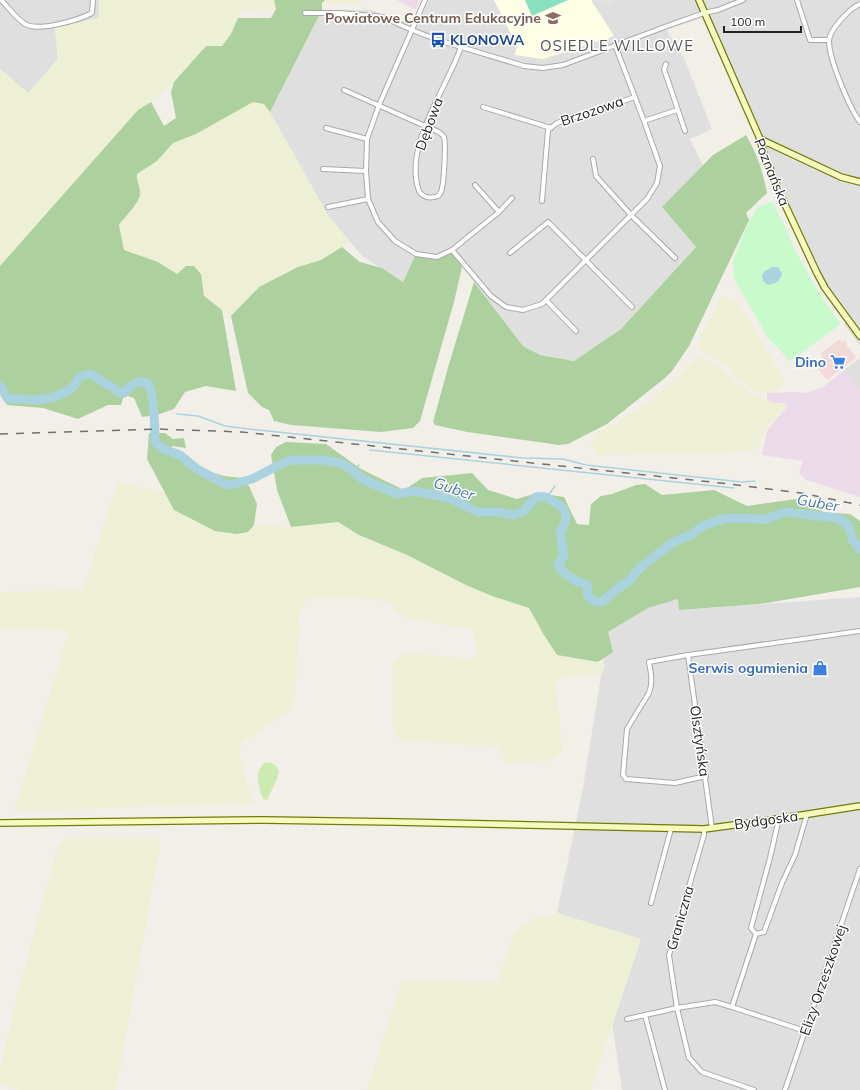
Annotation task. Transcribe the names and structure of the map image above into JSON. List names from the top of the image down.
{
  "streets": {
    "main road": ["Poznańska", "Bydgoska"],
    "street": [
      "Brzozowa",
      "Dębowa",
      "Olsztyńska",
      "Graniczna",
      "Elizy Orzeszkowej"
    ]
  },
  "crossings": [
    ["Olsztyńska", "Bydgoska"],
    ["Bydgoska", "Graniczna"]
  ],
  "districts": ["OSIEDLE WILLOWE"],
  "water": ["Guber"],
  "places": {
    "school or university": ["Powiatowe Centrum Edukacyjne"],
    "bus stop": ["KLONOWA"],
    "supermarket": ["Dino"],
    "shop": ["Serwis ogumienia"]
  },
  "scale_bar": "100 m"
}
